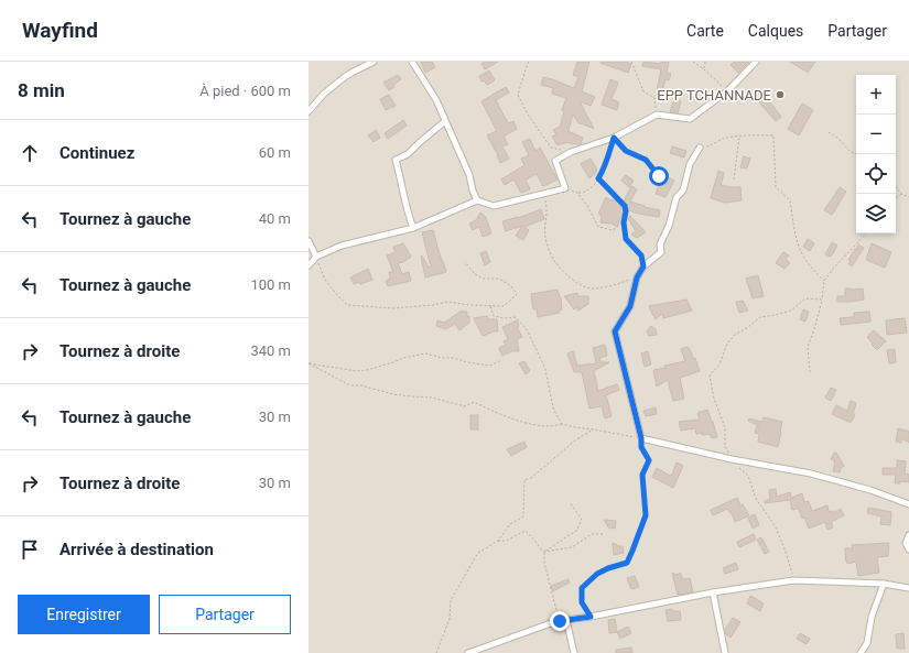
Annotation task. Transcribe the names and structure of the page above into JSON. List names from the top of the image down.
{
  "places": ["EPP TCHANNADE"],
  "page": {
    "header": "Wayfind",
    "nav": ["Carte", "Calques", "Partager"],
    "heading": ["8 min", "À pied · 600 m"],
    "map_buttons": ["+", "−"],
    "list": [
      ["Continuez", "60 m"],
      ["Tournez à gauche", "40 m"],
      ["Tournez à gauche", "100 m"],
      ["Tournez à droite", "340 m"],
      ["Tournez à gauche", "30 m"],
      ["Tournez à droite", "30 m"],
      "Arrivée à destination"
    ],
    "buttons": ["Enregistrer", "Partager"]
  }
}
